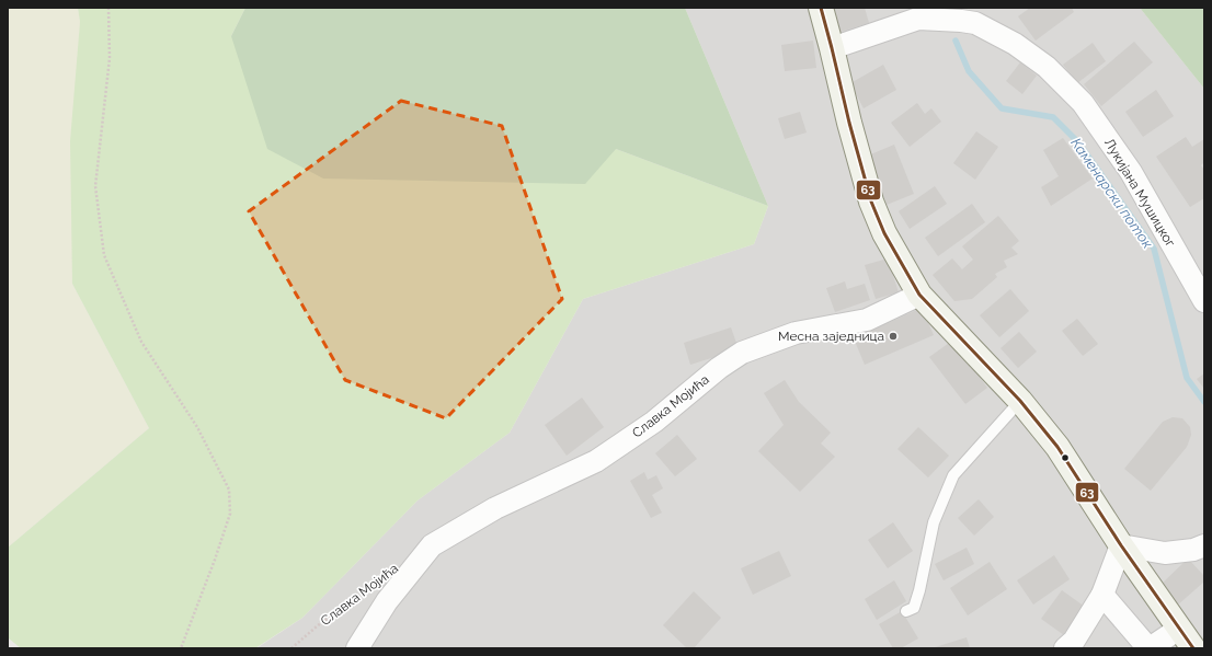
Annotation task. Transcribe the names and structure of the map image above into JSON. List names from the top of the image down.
{
  "streets": {
    "street": ["Лукијана Мушицког", "Славка Мојића"]
  },
  "water": ["Каменарски поток"],
  "places": ["Месна заједница"],
  "lines": ["transit line 63"]
}
